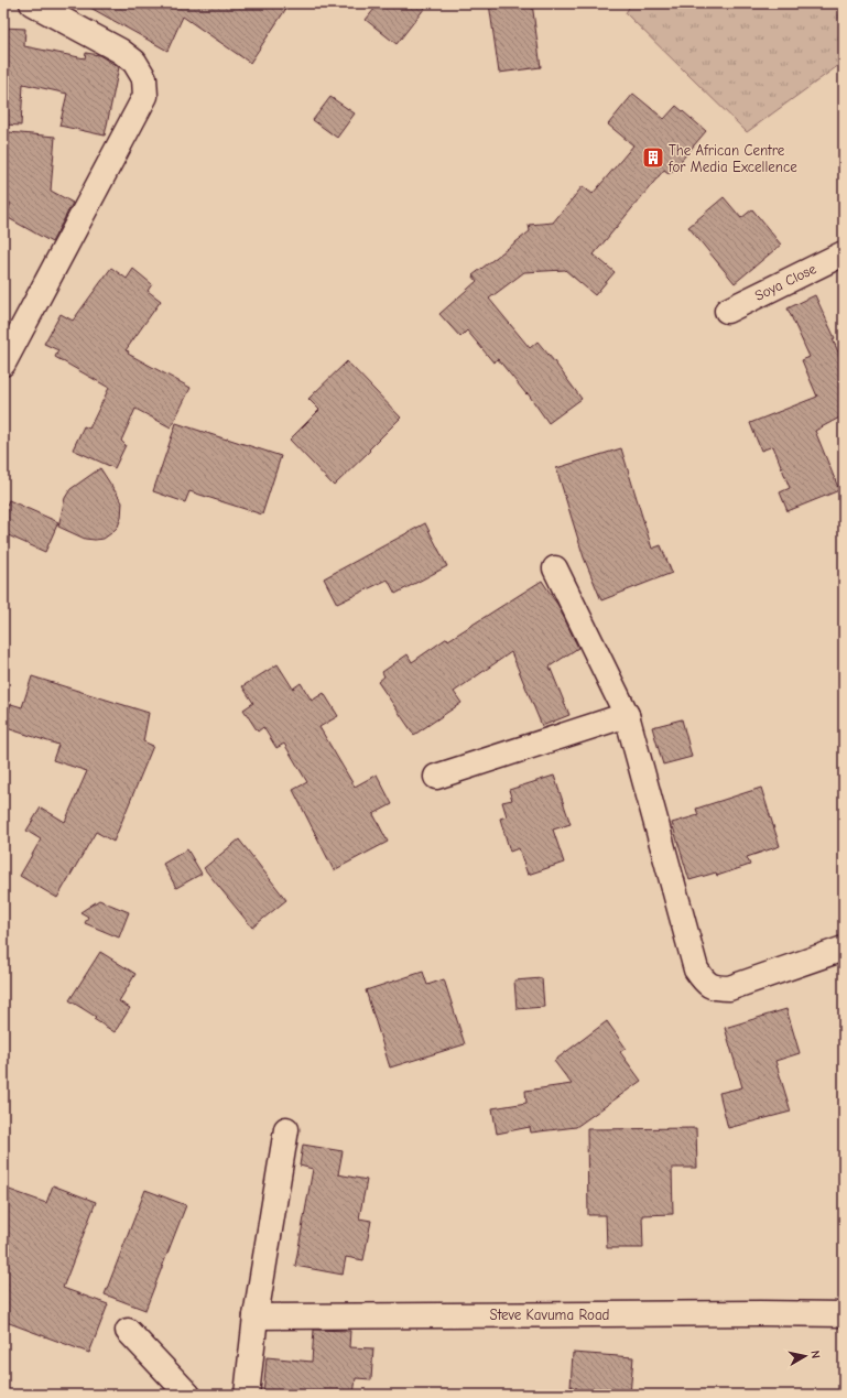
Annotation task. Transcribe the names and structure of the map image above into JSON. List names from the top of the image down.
{
  "streets": {
    "street": ["Soya Close", "Steve Kavuma Road"]
  },
  "places": {
    "building": ["The African Centre for Media Excellence"]
  },
  "north": "right"
}
